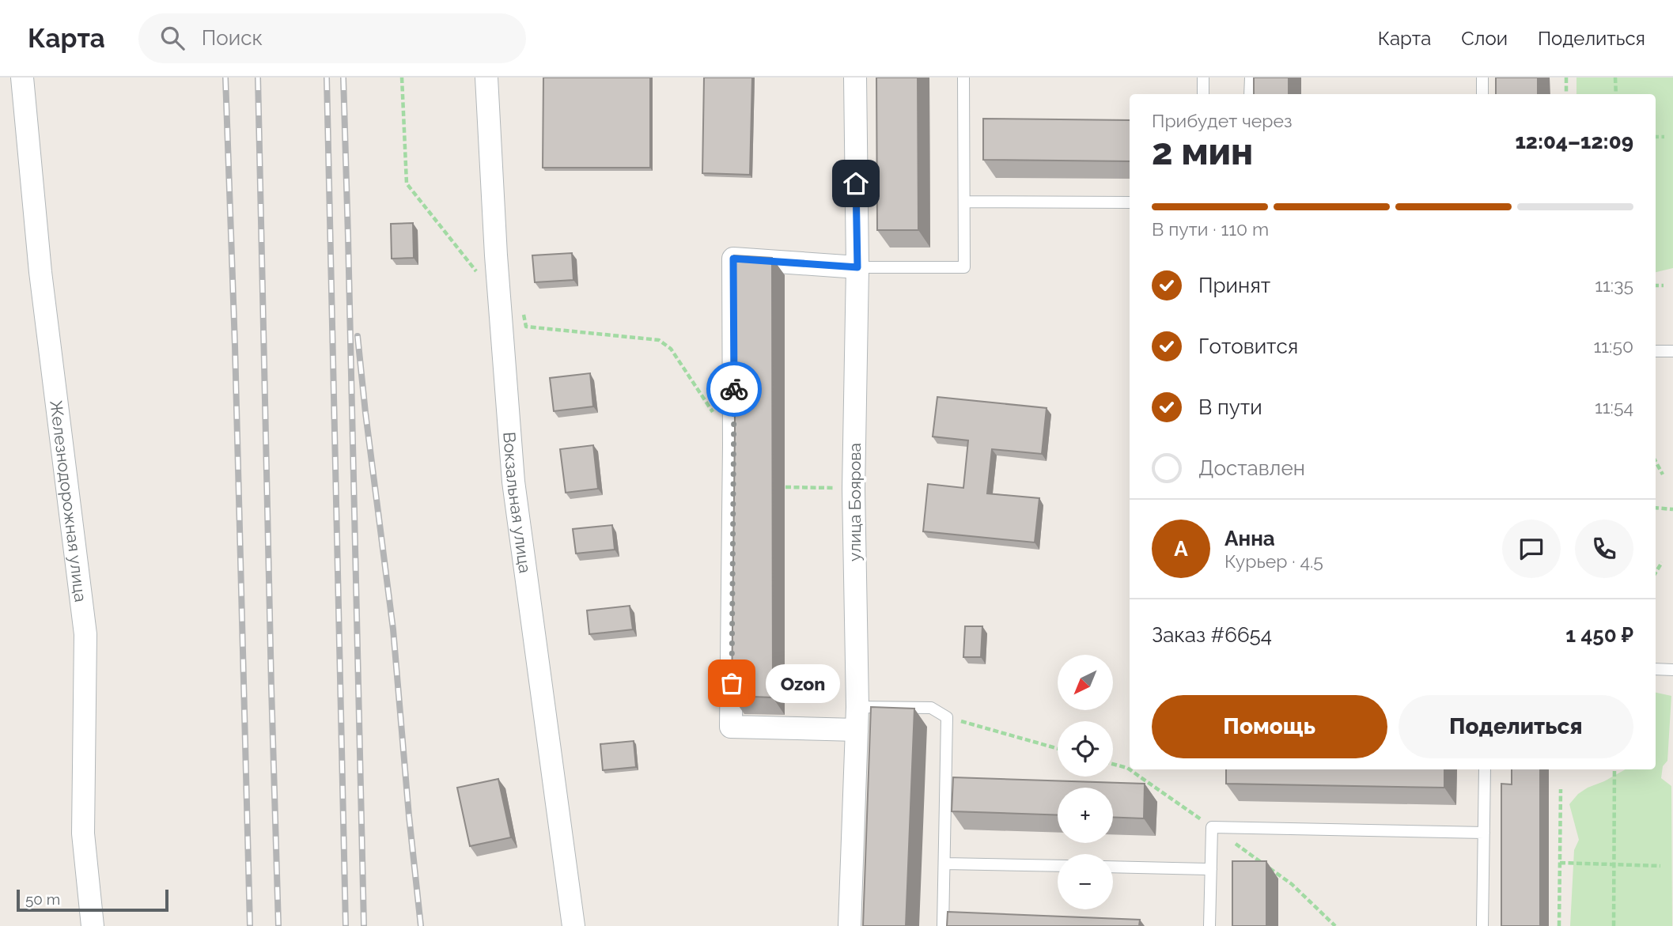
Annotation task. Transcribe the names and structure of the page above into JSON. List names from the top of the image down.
{
  "streets": {
    "street": ["Железнодорожная улица", "улица Боярова", "Вокзальная улица"]
  },
  "places": ["Ozon"],
  "scale_bar": "50 m",
  "north": "bottom left",
  "page": {
    "header": "Карта",
    "search": "Поиск",
    "nav": ["Карта", "Слои", "Поделиться"],
    "heading": ["2 мин", "Прибудет через", "12:04–12:09"],
    "panel": [
      "Анна",
      "Курьер · 4.5",
      "Заказ #6654",
      "1 450 ₽"
    ],
    "bar": "В пути · 110 m",
    "list": [
      ["Принят", "11:35"],
      ["Готовится", "11:50"],
      ["В пути", "11:54"],
      "Доставлен"
    ],
    "round": "А",
    "map_buttons": ["+", "−"],
    "bubble": "Ozon",
    "buttons": ["Помощь", "Поделиться"],
    "scale": "50 m"
  }
}
